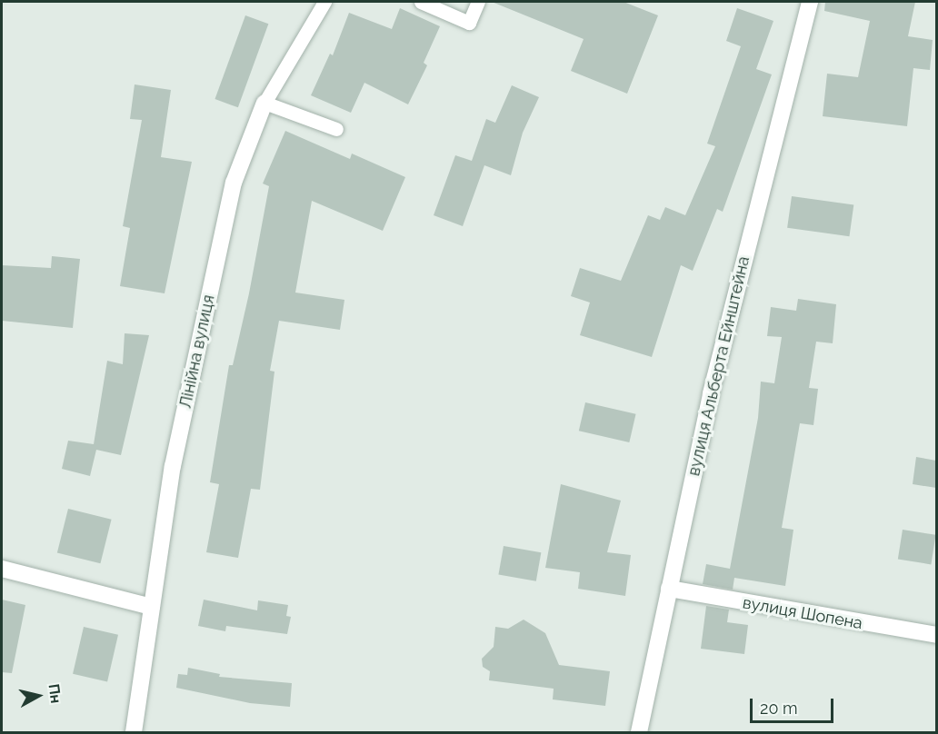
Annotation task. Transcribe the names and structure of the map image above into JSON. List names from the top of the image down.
{
  "streets": {
    "street": ["Лінійна вулиця", "вулиця Альберта Ейнштейна", "вулиця Шопена"]
  },
  "crossings": [
    ["вулиця Альберта Ейнштейна", "вулиця Шопена"]
  ],
  "scale_bar": "20 m",
  "north": "right"
}
